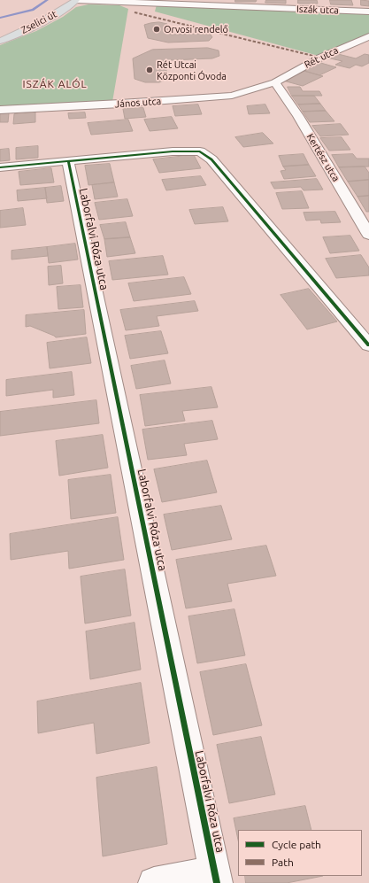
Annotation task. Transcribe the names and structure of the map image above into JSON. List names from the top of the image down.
{
  "streets": {
    "main road": ["Zselici út"],
    "street": [
      "Iszák utca",
      "Rét utca",
      "János utca",
      "Kertész utca",
      "Laborfalvi Róza utca"
    ]
  },
  "crossings": [
    ["Iszák utca", "Zselici út"],
    ["Rét utca", "János utca"],
    ["Rét utca", "Kertész utca"],
    ["János utca", "Kertész utca"]
  ],
  "districts": ["ISZÁK ALÓL"],
  "places": ["Orvosi rendelő", "Rét Utcai Központi Óvoda"],
  "legend": ["Cycle path", "Path"]
}
